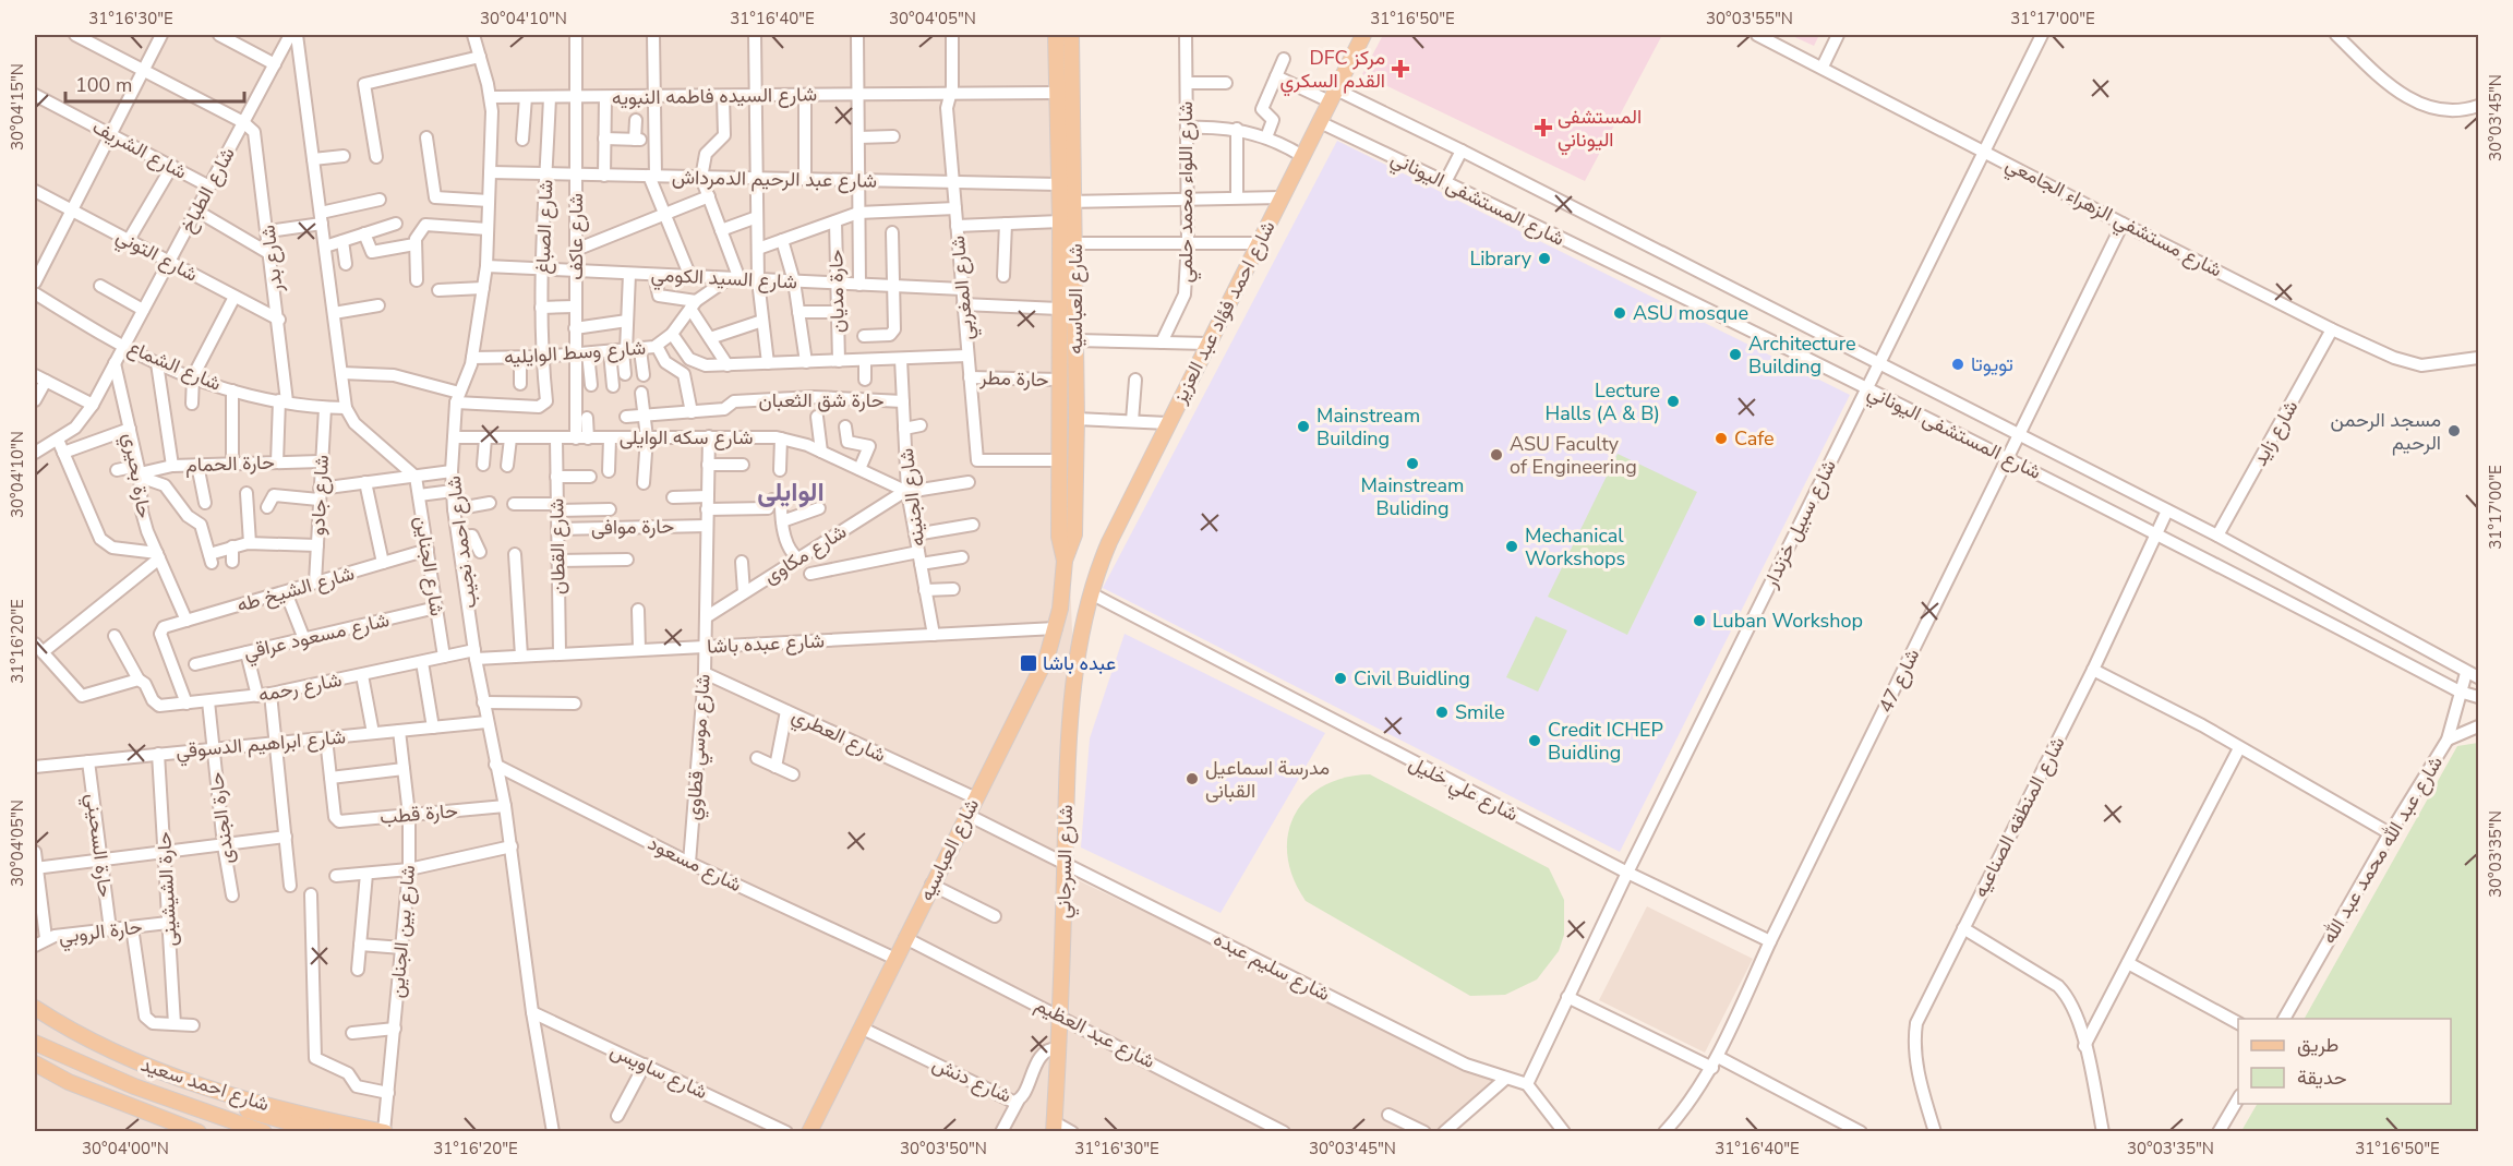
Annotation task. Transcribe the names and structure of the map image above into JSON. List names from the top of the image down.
{
  "streets": {
    "main road": [
      "شارع العباسيه",
      "شارع احمد فؤاد عبد العزيز",
      "شارع السرجاني",
      "شارع احمد سعيد"
    ],
    "street": [
      "شارع السيده فاطمه النبويه",
      "شارع الشريف",
      "شارع عبد الرحيم الدمرداش",
      "شارع الطباخ",
      "شارع اللواء محمد حلمي",
      "شارع المستشفى اليوناني",
      "شارع مستشفي الزهراء الجامعي",
      "شارع الصباغ",
      "شارع عاكف",
      "شارع التوني",
      "شارع بدر",
      "شارع السيد الكومي",
      "شارع المغربي",
      "حارة مديان",
      "شارع وسط الوايليه",
      "شارع الشماع",
      "حارة مطر",
      "حارة شق الثعبان",
      "شارع زايد",
      "شارع سكه الوايلى",
      "حارة الحمام",
      "حارة بحيري",
      "شارع جادو",
      "شارع الجنينه",
      "شارع سبيل خزندار",
      "حارة موافى",
      "شارع احمد نجيب",
      "شارع القطان",
      "شارع مكاوى",
      "شارع الجناين",
      "شارع الشيخ طه",
      "شارع مسعود عراقي",
      "شارع عبده باشا",
      "شارع 47",
      "شارع رحمه",
      "شارع العطري",
      "شارع ابراهيم الدسوقي",
      "شارع موسي قطاوي",
      "شارع علي خليل",
      "حارة قطب",
      "شارع المنطقه الصناعيه",
      "حارة الجندى",
      "حارة السحيني",
      "شارع عبد الله محمد عبد الله",
      "شارع مسعود",
      "حارة الشيشينى",
      "حارة الروبي",
      "شارع بين الجناين",
      "شارع سليم عبده",
      "شارع عبد العظيم",
      "شارع ساويس",
      "شارع دنش"
    ]
  },
  "crossings": [
    ["شارع السيده فاطمه النبويه", "شارع الصباغ"],
    ["شارع السيده فاطمه النبويه", "شارع عاكف"],
    ["شارع السيده فاطمه النبويه", "شارع المغربي"],
    ["شارع السيده فاطمه النبويه", "شارع العباسيه"],
    ["شارع السيده فاطمه النبويه", "شارع احمد نجيب"],
    ["شارع الشريف", "شارع الطباخ"],
    ["شارع عبد الرحيم الدمرداش", "شارع الصباغ"],
    ["شارع عبد الرحيم الدمرداش", "شارع عاكف"],
    ["شارع عبد الرحيم الدمرداش", "شارع المغربي"],
    ["شارع عبد الرحيم الدمرداش", "شارع العباسيه"],
    ["شارع عبد الرحيم الدمرداش", "شارع احمد نجيب"],
    ["شارع الطباخ", "شارع التوني"],
    ["شارع الطباخ", "شارع بدر"],
    ["شارع الطباخ", "شارع الشماع"],
    ["شارع الطباخ", "حارة بحيري"],
    ["شارع المستشفى اليوناني", "شارع احمد فؤاد عبد العزيز"],
    ["شارع المستشفى اليوناني", "شارع زايد"],
    ["شارع المستشفى اليوناني", "شارع سبيل خزندار"],
    ["شارع المستشفى اليوناني", "شارع 47"],
    ["شارع المستشفى اليوناني", "شارع المنطقه الصناعيه"],
    ["شارع المستشفى اليوناني", "شارع عبد الله محمد عبد الله"],
    ["شارع مستشفي الزهراء الجامعي", "شارع زايد"],
    ["شارع مستشفي الزهراء الجامعي", "شارع سبيل خزندار"],
    ["شارع مستشفي الزهراء الجامعي", "شارع 47"],
    ["شارع الصباغ", "شارع السيد الكومي"],
    ["شارع الصباغ", "شارع وسط الوايليه"],
    ["شارع الصباغ", "شارع احمد نجيب"],
    ["شارع عاكف", "شارع السيد الكومي"],
    ["شارع عاكف", "شارع وسط الوايليه"],
    ["شارع عاكف", "شارع سكه الوايلى"],
    ["شارع التوني", "شارع بدر"],
    ["شارع بدر", "شارع الشماع"],
    ["شارع بدر", "حارة الحمام"],
    ["شارع السيد الكومي", "شارع المغربي"],
    ["شارع السيد الكومي", "حارة مديان"],
    ["شارع السيد الكومي", "شارع وسط الوايليه"],
    ["شارع السيد الكومي", "شارع احمد نجيب"],
    ["شارع المغربي", "شارع العباسيه"],
    ["شارع المغربي", "حارة مطر"],
    ["شارع العباسيه", "حارة مطر"],
    ["شارع العباسيه", "شارع عبده باشا"],
    ["شارع العباسيه", "شارع العطري"],
    ["شارع العباسيه", "شارع مسعود"],
    ["شارع العباسيه", "شارع سليم عبده"],
    ["شارع العباسيه", "شارع عبد العظيم"],
    ["شارع العباسيه", "شارع دنش"],
    ["شارع احمد فؤاد عبد العزيز", "شارع علي خليل"],
    ["شارع احمد فؤاد عبد العزيز", "شارع السرجاني"],
    ["شارع وسط الوايليه", "شارع احمد نجيب"],
    ["شارع الشماع", "شارع جادو"],
    ["حارة شق الثعبان", "شارع الجنينه"],
    ["شارع سكه الوايلى", "شارع الجنينه"],
    ["شارع سكه الوايلى", "شارع احمد نجيب"],
    ["شارع سكه الوايلى", "شارع القطان"],
    ["شارع سكه الوايلى", "شارع مكاوى"],
    ["شارع سكه الوايلى", "شارع موسي قطاوي"],
    ["حارة الحمام", "حارة بحيري"],
    ["حارة الحمام", "شارع جادو"],
    ["حارة بحيري", "شارع الشيخ طه"],
    ["شارع جادو", "شارع الشيخ طه"],
    ["شارع الجنينه", "شارع مكاوى"],
    ["شارع الجنينه", "شارع عبده باشا"],
    ["شارع سبيل خزندار", "شارع علي خليل"],
    ["شارع سبيل خزندار", "شارع سليم عبده"],
    ["حارة موافى", "شارع القطان"],
    ["حارة موافى", "شارع موسي قطاوي"],
    ["شارع احمد نجيب", "شارع عبده باشا"],
    ["شارع احمد نجيب", "شارع رحمه"],
    ["شارع احمد نجيب", "شارع ابراهيم الدسوقي"],
    ["شارع احمد نجيب", "حارة قطب"],
    ["شارع احمد نجيب", "شارع مسعود"],
    ["شارع احمد نجيب", "شارع ساويس"],
    ["شارع القطان", "شارع عبده باشا"],
    ["شارع مكاوى", "شارع موسي قطاوي"],
    ["شارع الجناين", "شارع الشيخ طه"],
    ["شارع الجناين", "شارع مسعود عراقي"],
    ["شارع الجناين", "شارع رحمه"],
    ["شارع الشيخ طه", "شارع رحمه"],
    ["شارع عبده باشا", "شارع رحمه"],
    ["شارع عبده باشا", "شارع موسي قطاوي"],
    ["شارع 47", "شارع علي خليل"],
    ["شارع رحمه", "حارة الجندى"],
    ["شارع العطري", "شارع موسي قطاوي"],
    ["شارع ابراهيم الدسوقي", "حارة الجندى"],
    ["شارع ابراهيم الدسوقي", "حارة السحيني"],
    ["شارع ابراهيم الدسوقي", "حارة الشيشينى"],
    ["شارع ابراهيم الدسوقي", "شارع بين الجناين"],
    ["شارع موسي قطاوي", "شارع مسعود"],
    ["شارع علي خليل", "شارع السرجاني"],
    ["حارة قطب", "شارع بين الجناين"],
    ["حارة السحيني", "حارة الروبي"],
    ["شارع السرجاني", "شارع سليم عبده"],
    ["شارع السرجاني", "شارع عبد العظيم"],
    ["شارع السرجاني", "شارع دنش"],
    ["حارة الشيشينى", "حارة الروبي"],
    ["شارع بين الجناين", "شارع احمد سعيد"]
  ],
  "districts": ["الوايلى"],
  "places": {
    "health": ["DFC مركز القدم السكري", "المستشفى اليوناني"],
    "other": [
      "Library",
      "ASU mosque",
      "Architecture Building",
      "تويوتا",
      "Lecture Halls (A & B)",
      "Mainstream Building",
      "مسجد الرحمن الرحيم",
      "Cafe",
      "ASU Faculty of Engineering",
      "Mainstream Buliding",
      "Mechanical Workshops",
      "Luban Workshop",
      "Civil Buidling",
      "Smile",
      "Credit ICHEP Buidling",
      "مدرسة اسماعيل القبانى"
    ],
    "transit": ["عبده باشا"]
  },
  "legend": ["طريق", "حديقة"],
  "scale_bar": "100 m",
  "coordinates": [
    "31°16'30\"E",
    "30°04'10\"N",
    "31°16'40\"E",
    "30°04'05\"N",
    "31°16'50\"E",
    "30°03'55\"N",
    "31°17'00\"E",
    "30°04'15\"N",
    "30°03'45\"N",
    "31°16'20\"E",
    "30°03'35\"N",
    "30°04'00\"N",
    "30°03'50\"N"
  ]
}
